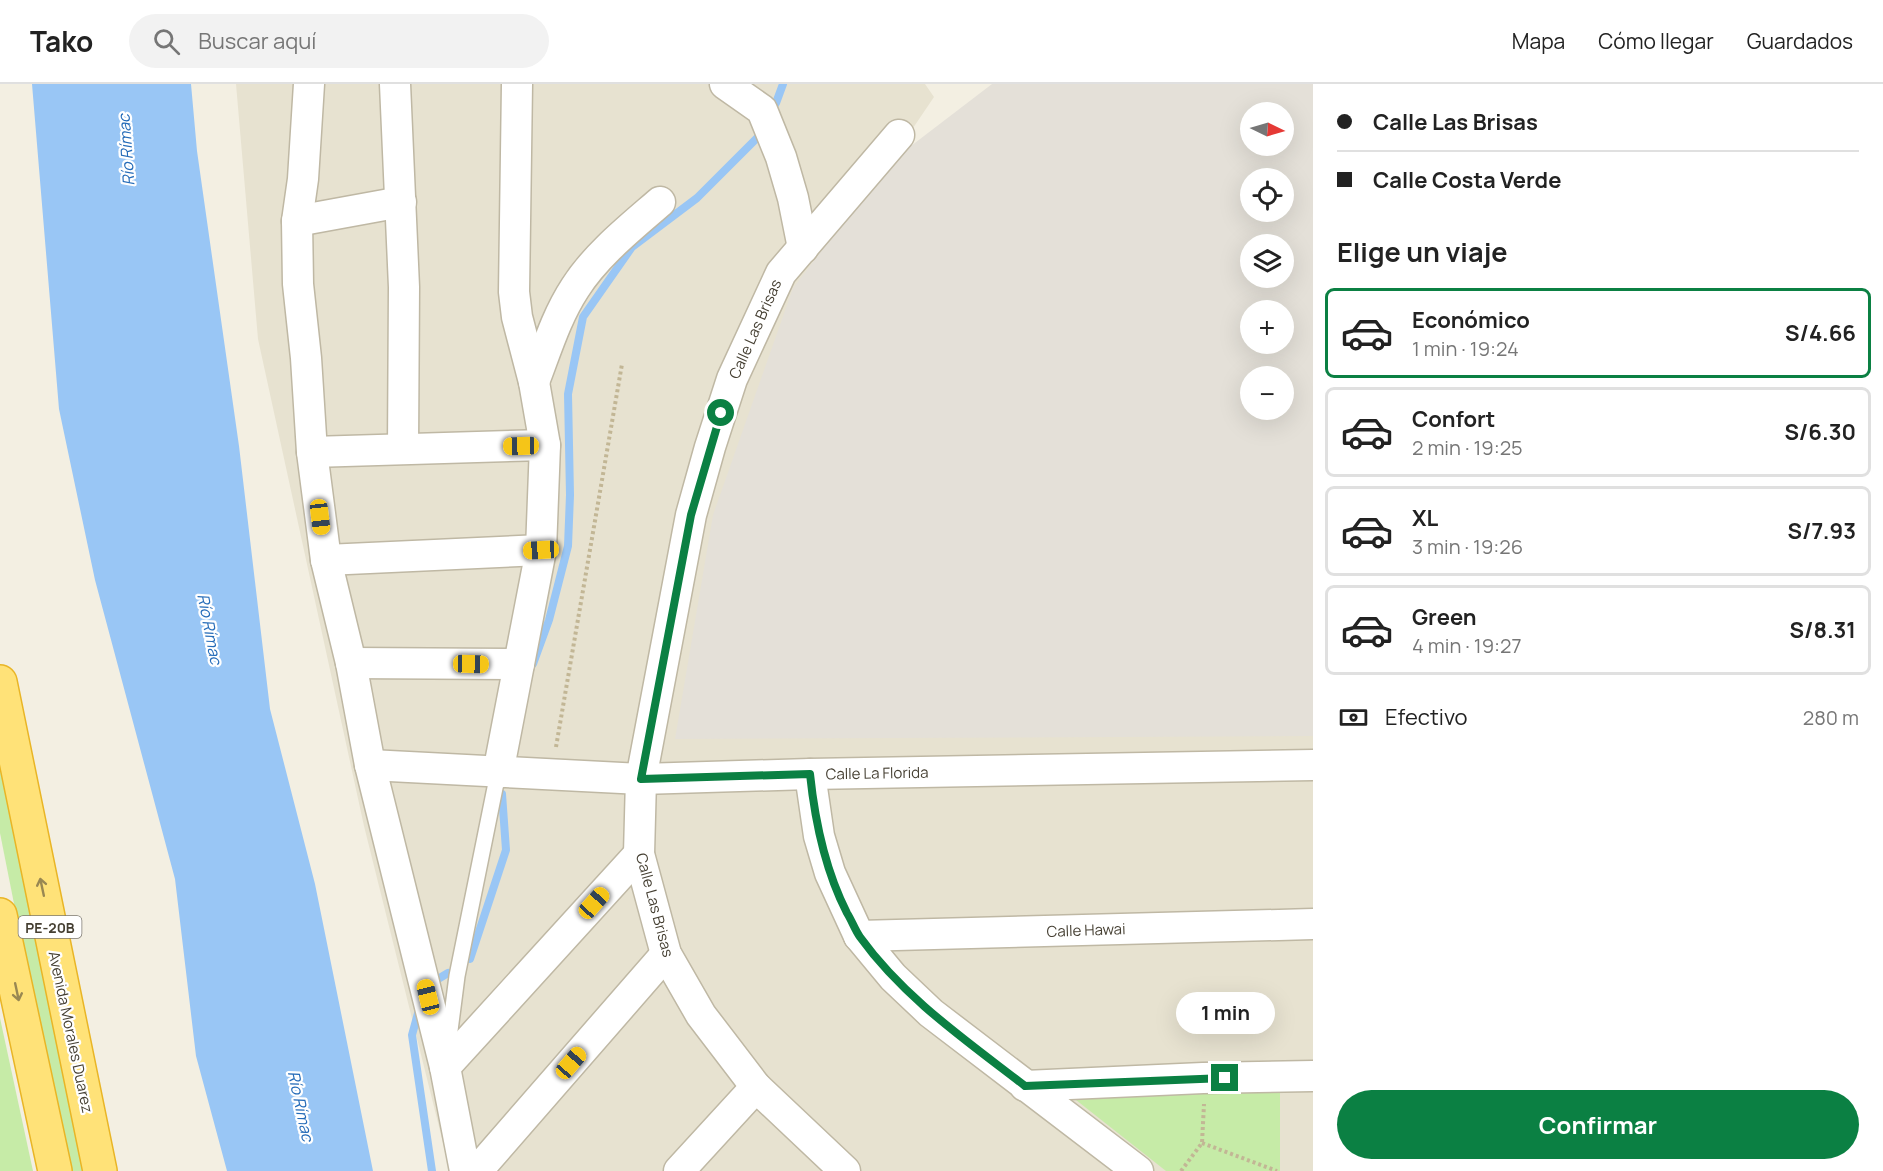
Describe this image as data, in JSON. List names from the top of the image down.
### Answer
{
  "streets": {
    "highway": ["PE-20B", "Avenida Morales Duarez"],
    "street": ["Calle Las Brisas", "Calle La Florida", "Calle Hawai"]
  },
  "crossings": [
    ["Calle Las Brisas", "Calle La Florida"]
  ],
  "water": ["Río Rímac"],
  "north": "right",
  "page": {
    "header": "Tako",
    "search": "Buscar aquí",
    "nav": ["Mapa", "Cómo llegar", "Guardados"],
    "banner": ["Calle Las Brisas", "Calle Costa Verde"],
    "map_buttons": ["+", "−"],
    "heading": "Elige un viaje",
    "list": [
      {
        "name": "Económico",
        "note": "1 min · 19:24",
        "value": "S/4.66"
      },
      {
        "name": "Confort",
        "note": "2 min · 19:25",
        "value": "S/6.30"
      },
      {
        "name": "XL",
        "note": "3 min · 19:26",
        "value": "S/7.93"
      },
      {
        "name": "Green",
        "note": "4 min · 19:27",
        "value": "S/8.31"
      }
    ],
    "pay": ["Efectivo", "280 m"],
    "bubble": "1 min",
    "buttons": "Confirmar"
  }
}
